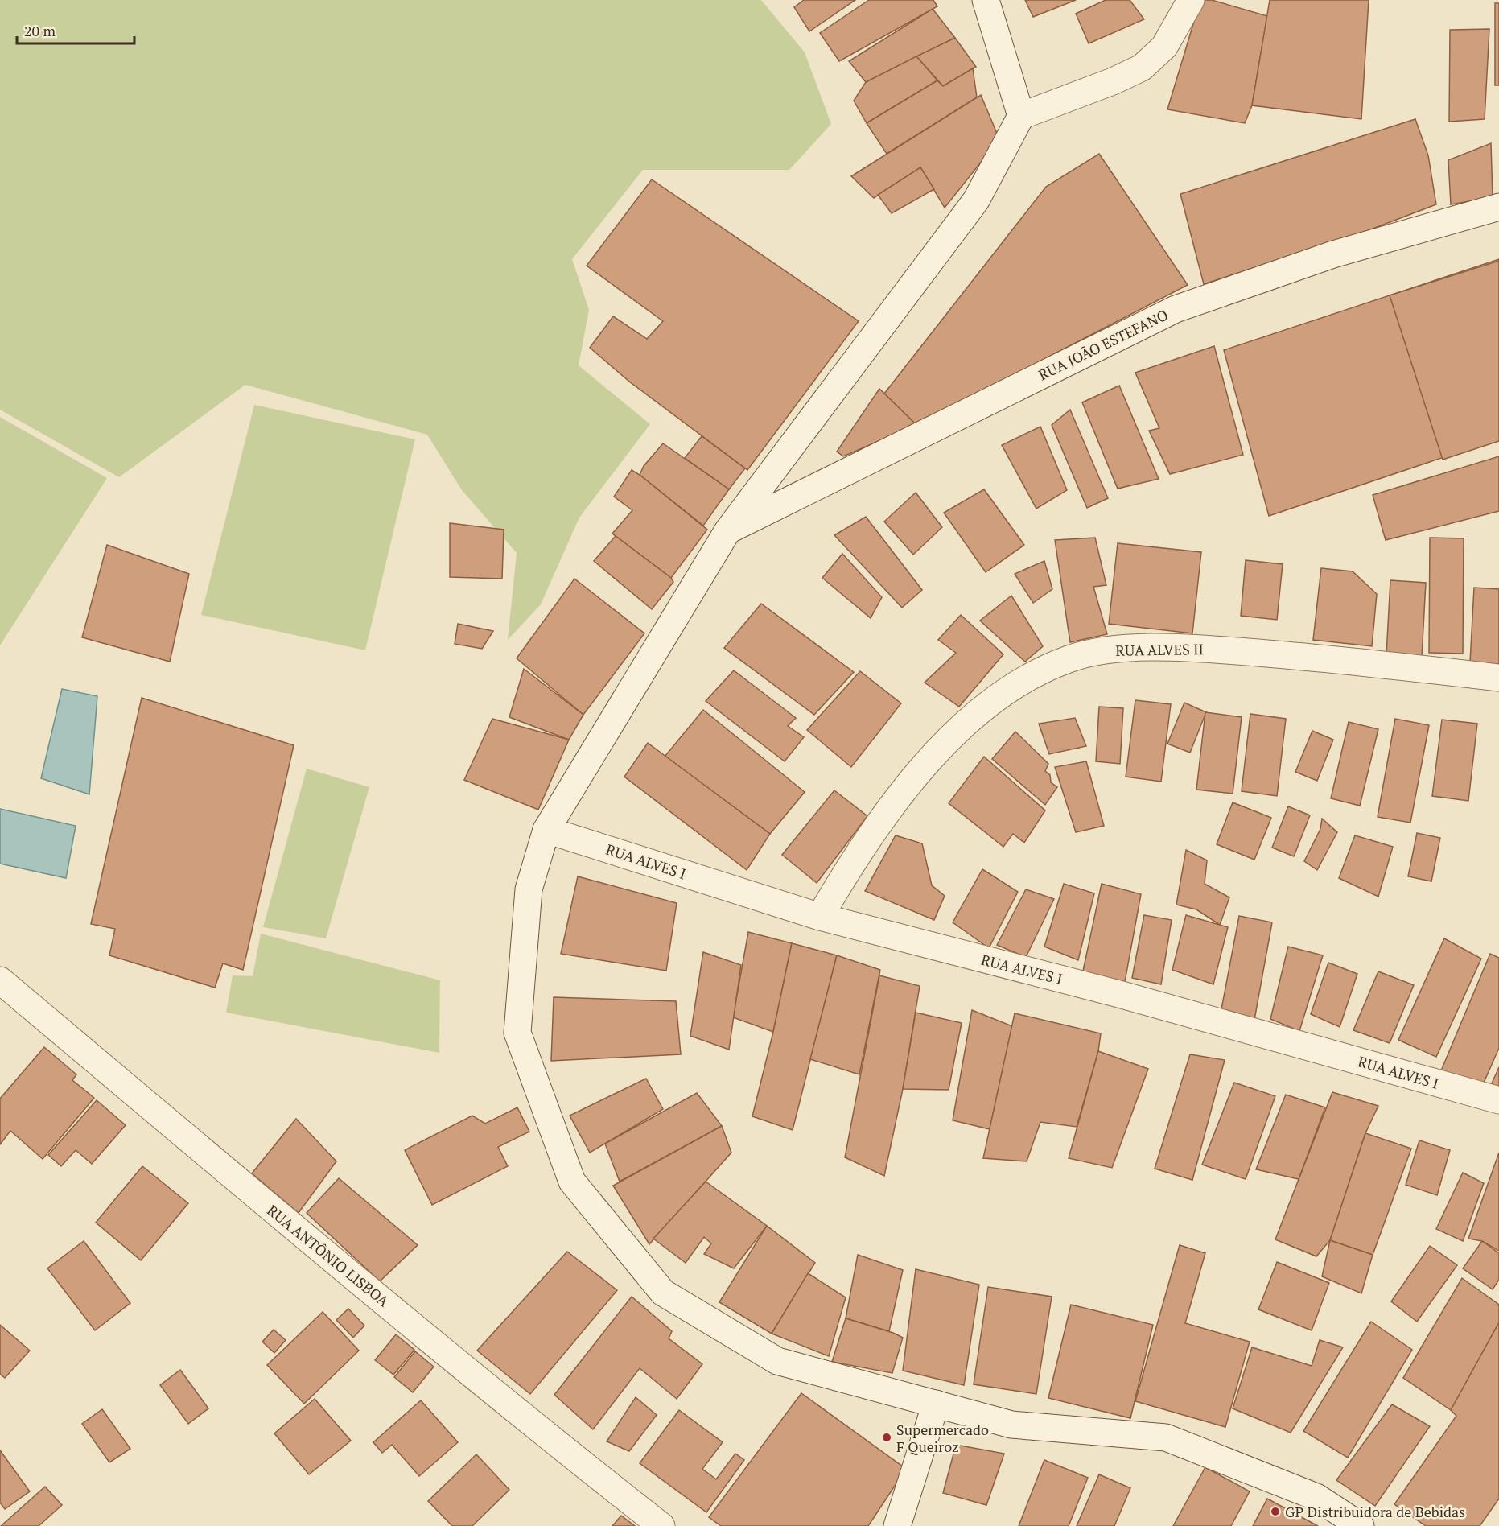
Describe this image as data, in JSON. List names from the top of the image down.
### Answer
{
  "streets": {
    "street": [
      "RUA JOÃO ESTEFANO",
      "RUA ALVES II",
      "RUA ALVES I",
      "RUA ANTÔNIO LISBOA"
    ]
  },
  "crossings": [
    ["RUA ALVES II", "RUA ALVES I"]
  ],
  "places": ["Supermercado F Queiroz", "GP Distribuidora de Bebidas"],
  "scale_bar": "20 m"
}
